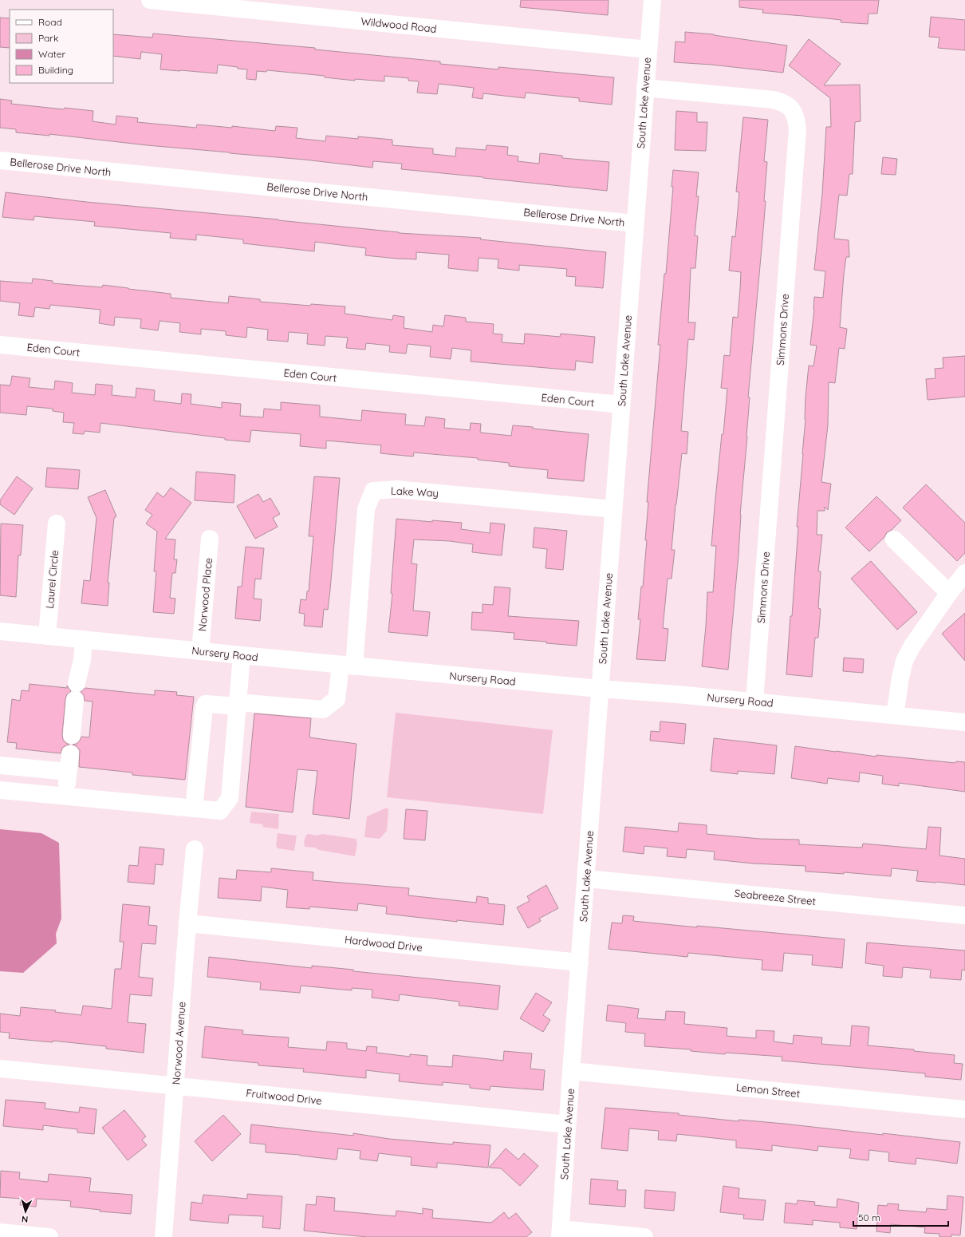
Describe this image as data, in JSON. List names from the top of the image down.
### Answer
{
  "streets": {
    "street": [
      "Wildwood Road",
      "South Lake Avenue",
      "Bellerose Drive North",
      "Simmons Drive",
      "Eden Court",
      "Lake Way",
      "Laurel Circle",
      "Norwood Place",
      "Nursery Road",
      "Seabreeze Street",
      "Hardwood Drive",
      "Norwood Avenue",
      "Lemon Street",
      "Fruitwood Drive"
    ]
  },
  "crossings": [
    ["Wildwood Road", "South Lake Avenue"],
    ["South Lake Avenue", "Bellerose Drive North"],
    ["South Lake Avenue", "Simmons Drive"],
    ["South Lake Avenue", "Eden Court"],
    ["South Lake Avenue", "Lake Way"],
    ["South Lake Avenue", "Nursery Road"],
    ["South Lake Avenue", "Seabreeze Street"],
    ["South Lake Avenue", "Hardwood Drive"],
    ["South Lake Avenue", "Lemon Street"],
    ["South Lake Avenue", "Fruitwood Drive"],
    ["Simmons Drive", "Nursery Road"],
    ["Lake Way", "Nursery Road"],
    ["Laurel Circle", "Nursery Road"],
    ["Norwood Place", "Nursery Road"],
    ["Hardwood Drive", "Norwood Avenue"],
    ["Norwood Avenue", "Fruitwood Drive"]
  ],
  "legend": [
    "Road",
    "Park",
    "Water",
    "Building"
  ],
  "scale_bar": "50 m",
  "north": "bottom"
}
